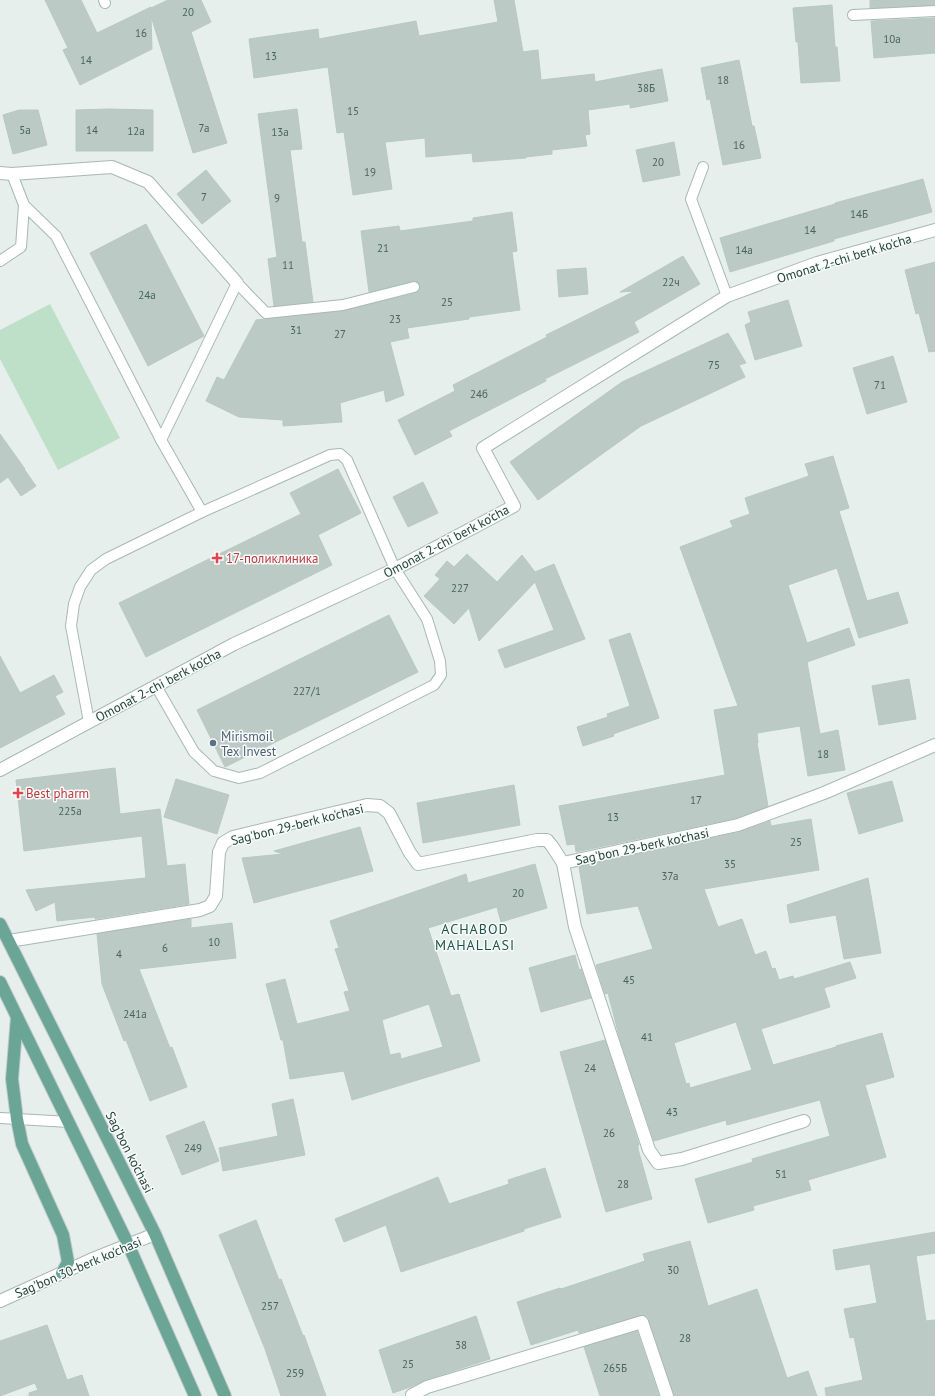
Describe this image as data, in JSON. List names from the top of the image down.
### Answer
{
  "streets": {
    "main road": ["Sag’bon ko’chasi"],
    "street": ["Omonat 2-chi berk ko'cha", "Sag'bon 29-berk ko'chasi", "Sag'bon 30-berk ko'chasi"]
  },
  "crossings": [
    ["Sag'bon 29-berk ko'chasi", "Sag’bon ko’chasi"],
    ["Sag’bon ko’chasi", "Sag'bon 30-berk ko'chasi"]
  ],
  "districts": ["ACHABOD MAHALLASI"],
  "places": {
    "health": ["17-поликлиника", "Best pharm"],
    "other": ["Mirismoil Tex Invest"]
  },
  "house_numbers": [
    "20",
    "16",
    "10а",
    "13",
    "14",
    "18",
    "38Б",
    "15",
    "7a",
    "5a",
    "14",
    "12а",
    "13а",
    "16",
    "20",
    "19",
    "7",
    "9",
    "14Б",
    "14",
    "21",
    "14а",
    "11",
    "22ч",
    "24a",
    "25",
    "23",
    "31",
    "27",
    "75",
    "71",
    "24б",
    "227",
    "227/1",
    "18",
    "17",
    "225а",
    "13",
    "25",
    "35",
    "37a",
    "20",
    "10",
    "6",
    "4",
    "45",
    "241а",
    "41",
    "24",
    "43",
    "26",
    "249",
    "51",
    "28",
    "30",
    "257",
    "28",
    "38",
    "25",
    "265Б",
    "259"
  ]
}
